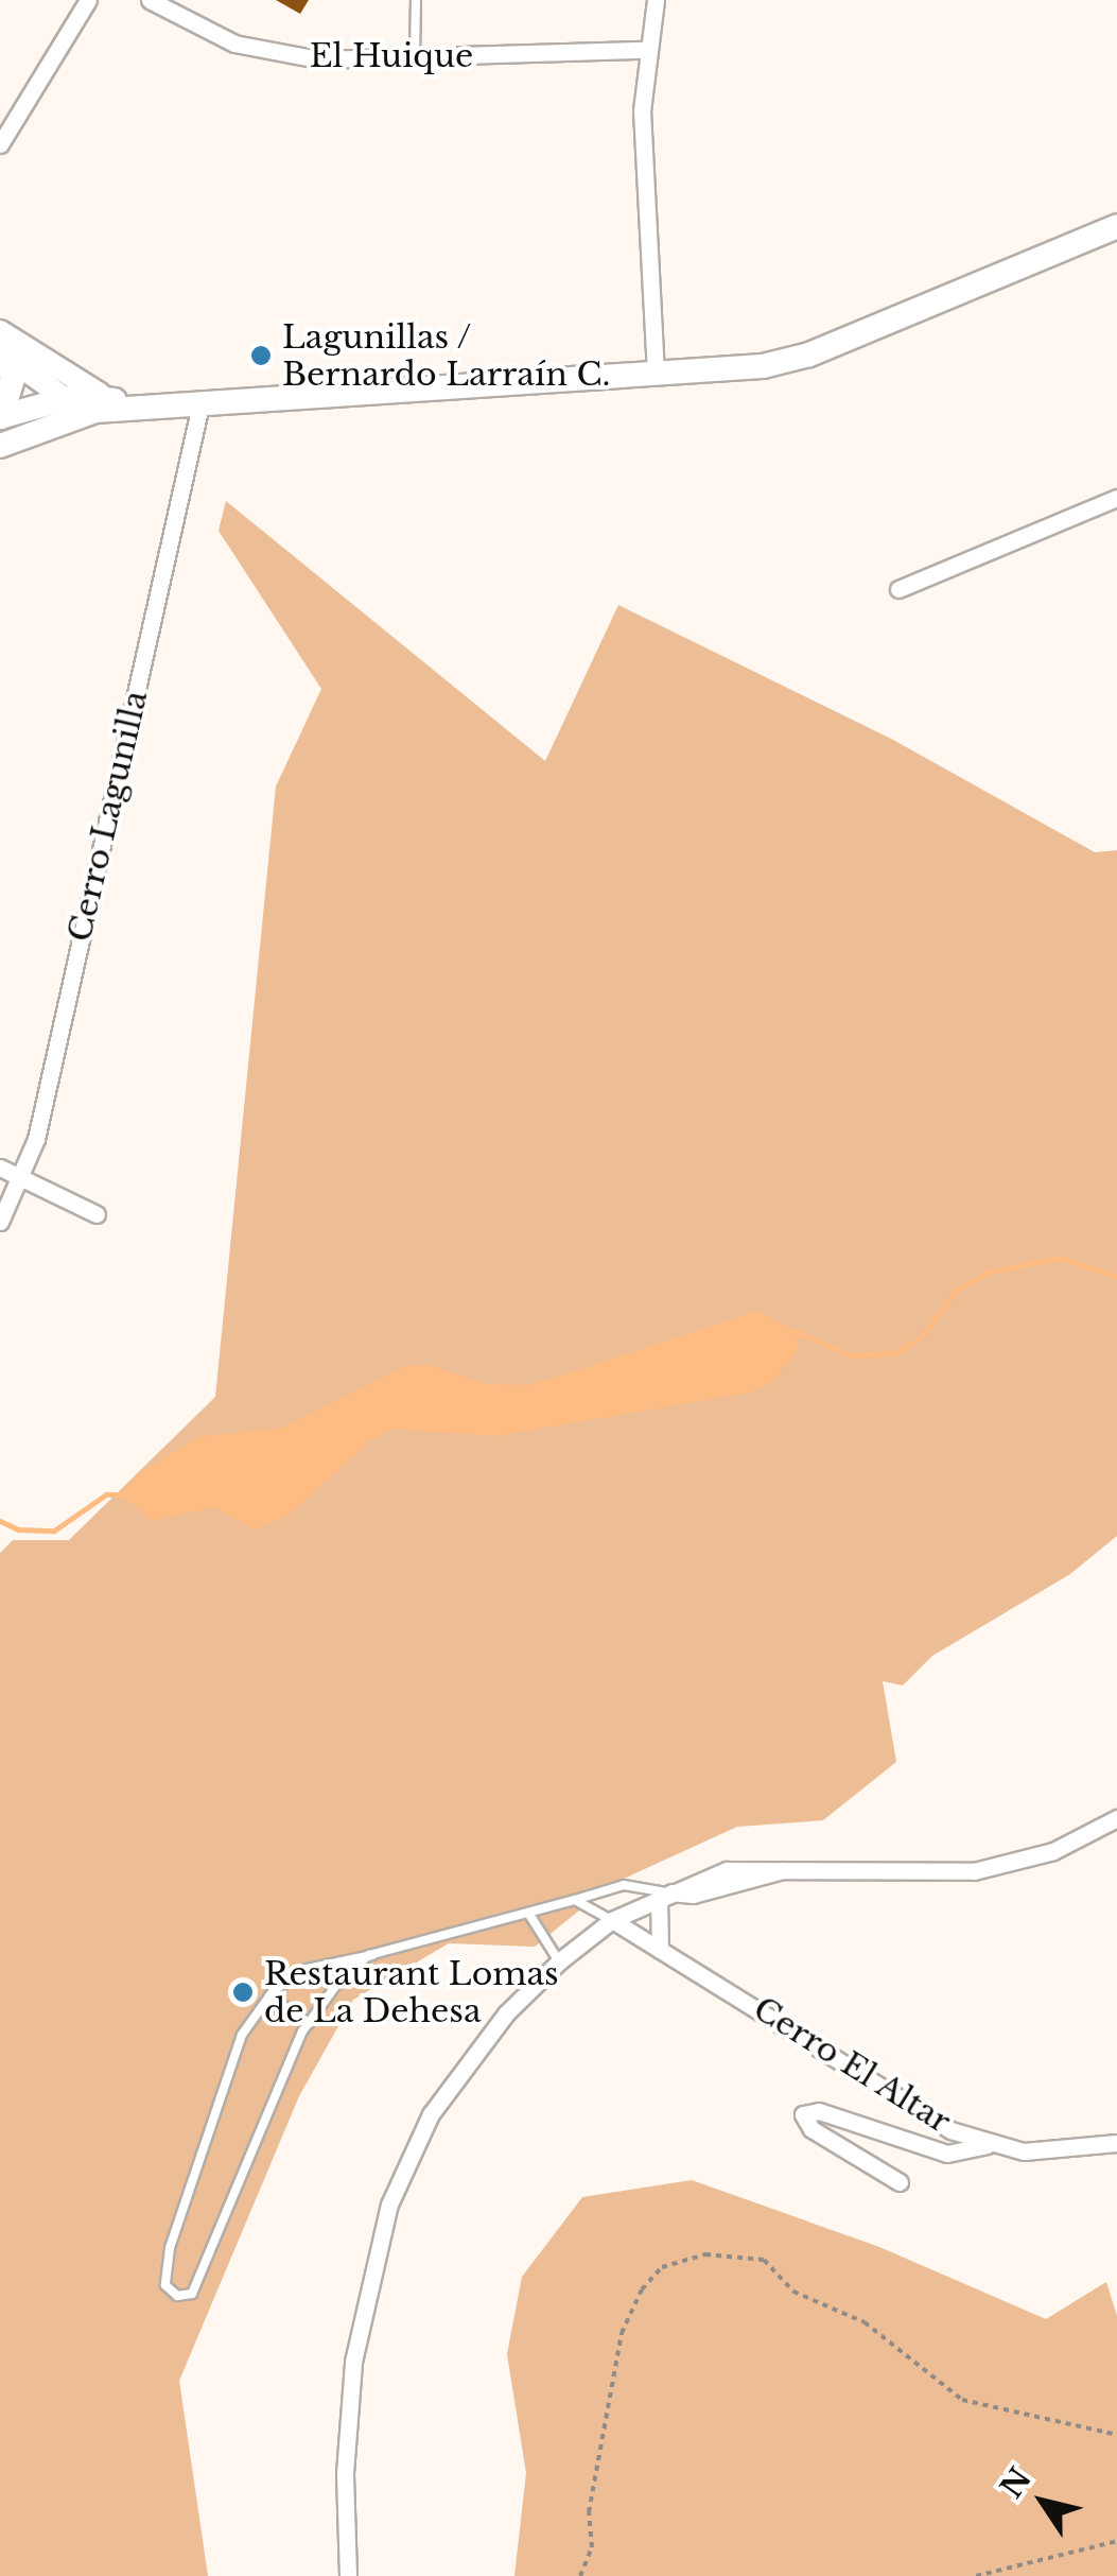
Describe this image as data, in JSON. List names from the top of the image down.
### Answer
{
  "streets": {
    "street": ["El Huique", "Cerro Lagunilla", "Cerro El Altar"]
  },
  "places": ["Lagunillas / Bernardo Larraín C.", "Restaurant Lomas de La Dehesa"],
  "north": "top left"
}
